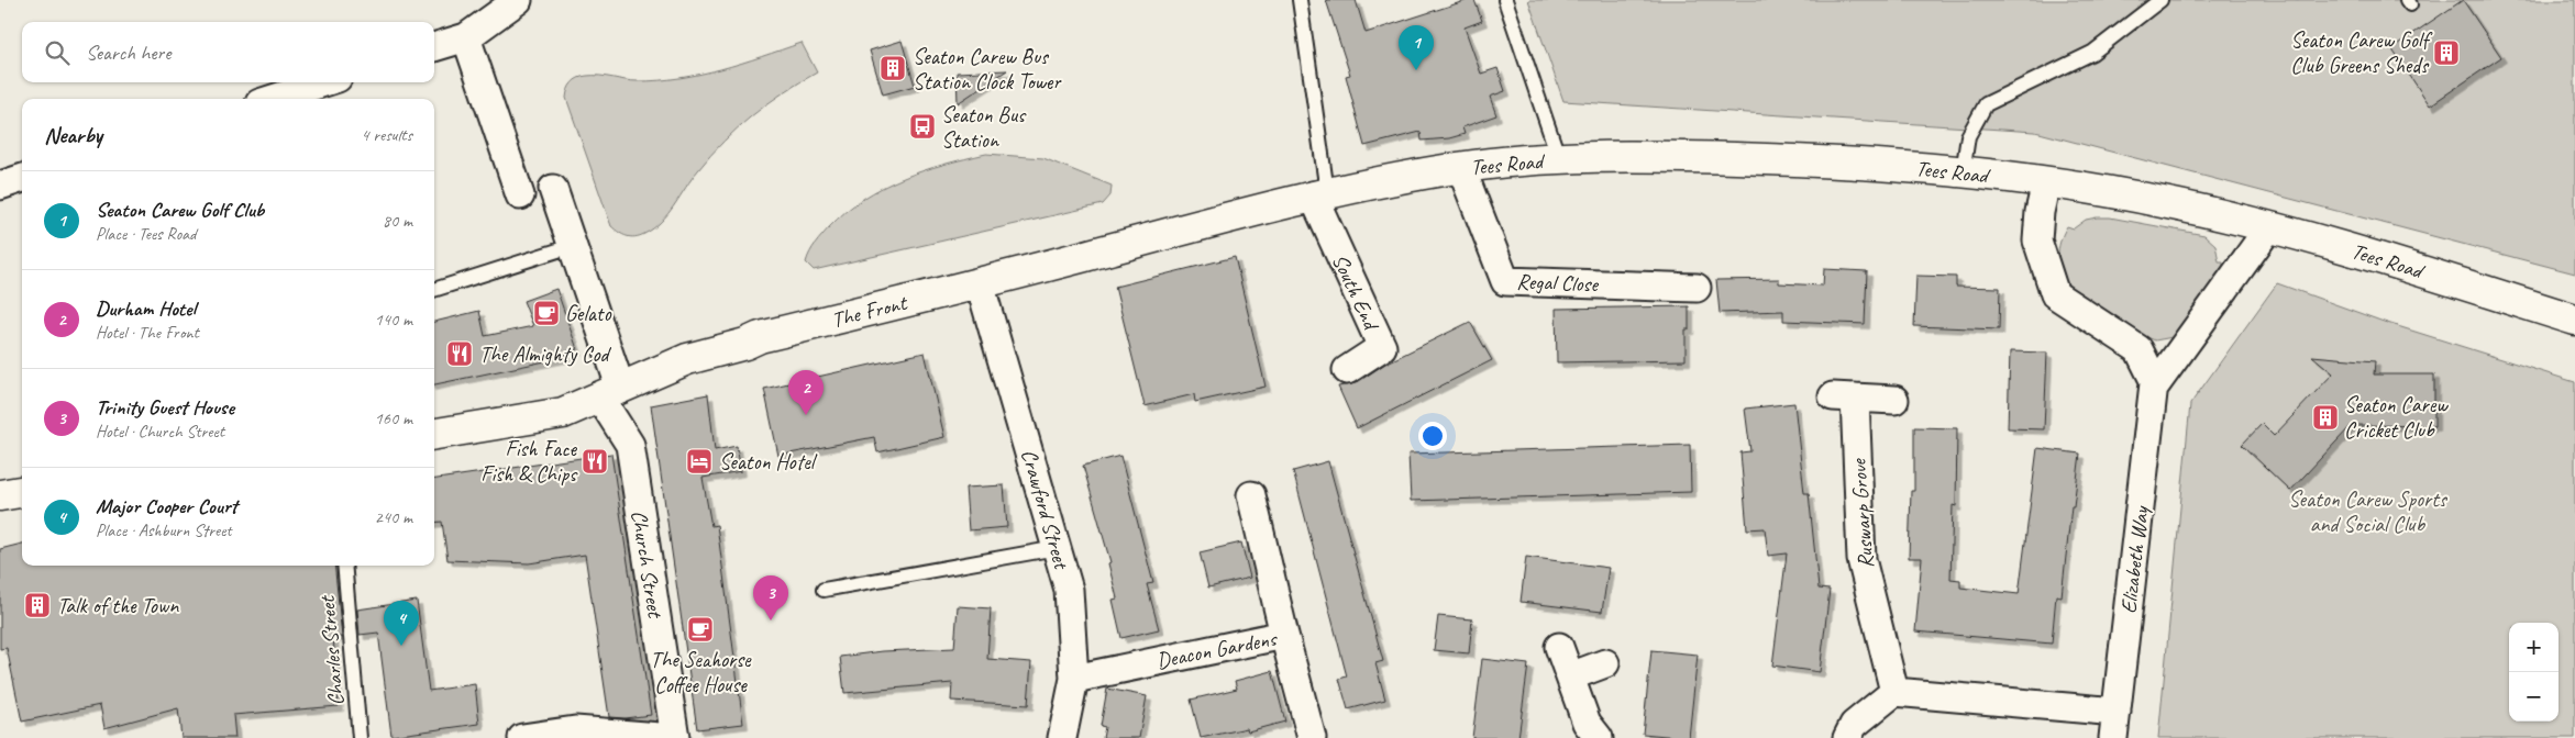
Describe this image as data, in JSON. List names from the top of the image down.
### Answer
{
  "streets": {
    "main road": ["Tees Road", "The Front"],
    "street": [
      "Regal Close",
      "South End",
      "Crawford Street",
      "Ruswarp Grove",
      "Elizabeth Way",
      "Church Street",
      "Deacon Gardens"
    ],
    "lane": ["Charles Street"]
  },
  "crossings": [
    ["Tees Road", "Regal Close"],
    ["Tees Road", "South End"],
    ["Tees Road", "The Front"],
    ["Tees Road", "Elizabeth Way"],
    ["South End", "The Front"],
    ["The Front", "Crawford Street"],
    ["The Front", "Church Street"],
    ["Crawford Street", "Deacon Gardens"]
  ],
  "parks": ["Seaton Carew Sports and Social Club"],
  "places": {
    "building": [
      "Seaton Carew Golf Club Greens Sheds",
      "Seaton Carew Bus Station Clock Tower",
      "Seaton Carew Cricket Club",
      "Talk of the Town"
    ],
    "bus stop": ["Seaton Bus Station"],
    "cafe": ["Gelato", "The Seahorse Coffee House"],
    "restaurant": ["The Almighty Cod", "Fish Face Fish & Chips"],
    "hotel": ["Seaton Hotel"]
  },
  "page": {
    "search": "Search here",
    "pins": [
      "1",
      "2",
      "3",
      "4"
    ],
    "heading": ["Nearby", "4 results"],
    "list": [
      {
        "mark": "1",
        "name": "Seaton Carew Golf Club",
        "note": "Place · Tees Road",
        "value": "80 m"
      },
      {
        "mark": "2",
        "name": "Durham Hotel",
        "note": "Hotel · The Front",
        "value": "140 m"
      },
      {
        "mark": "3",
        "name": "Trinity Guest House",
        "note": "Hotel · Church Street",
        "value": "160 m"
      },
      {
        "mark": "4",
        "name": "Major Cooper Court",
        "note": "Place · Ashburn Street",
        "value": "240 m"
      }
    ],
    "map_buttons": ["+", "−"]
  }
}
